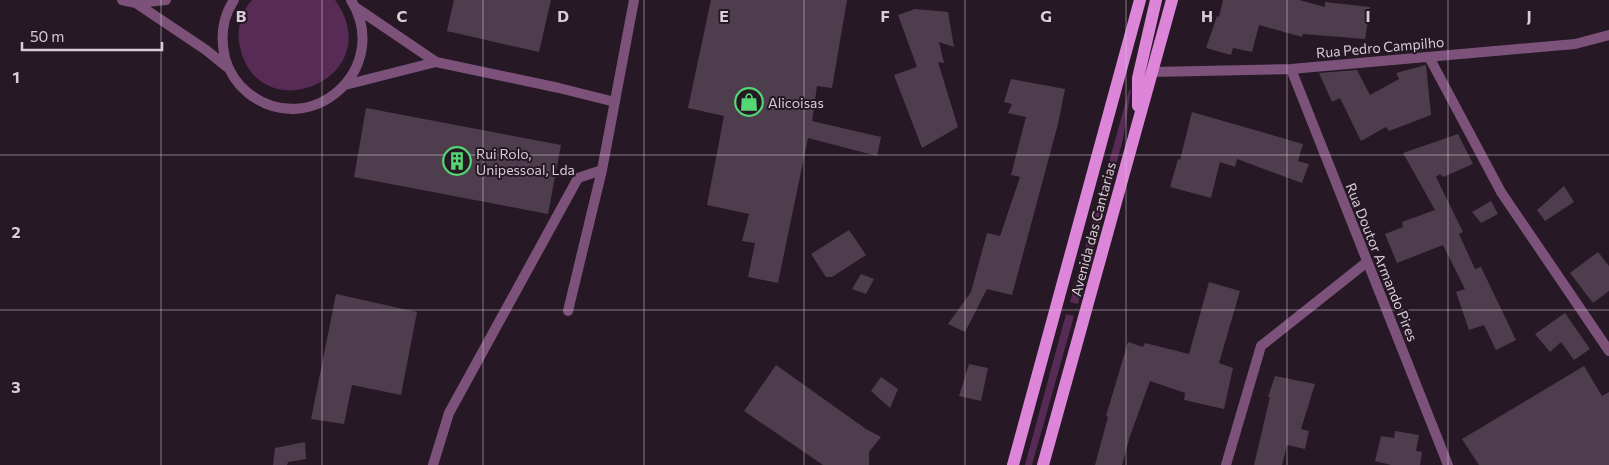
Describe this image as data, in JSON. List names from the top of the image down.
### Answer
{
  "streets": {
    "main road": ["Avenida das Cantarias"],
    "street": ["Rua Pedro Campilho", "Rua Doutor Armando Pires"]
  },
  "crossings": [
    ["Rua Pedro Campilho", "Avenida das Cantarias"],
    ["Rua Pedro Campilho", "Rua Doutor Armando Pires"]
  ],
  "places": {
    "shop": ["Alicoisas"],
    "building": ["Rui Rolo, Unipessoal, Lda"]
  },
  "scale_bar": "50 m",
  "grid": {
    "columns": [
      "B",
      "C",
      "D",
      "E",
      "F",
      "G",
      "H",
      "I",
      "J"
    ],
    "rows": ["1", "2", "3"]
  }
}
